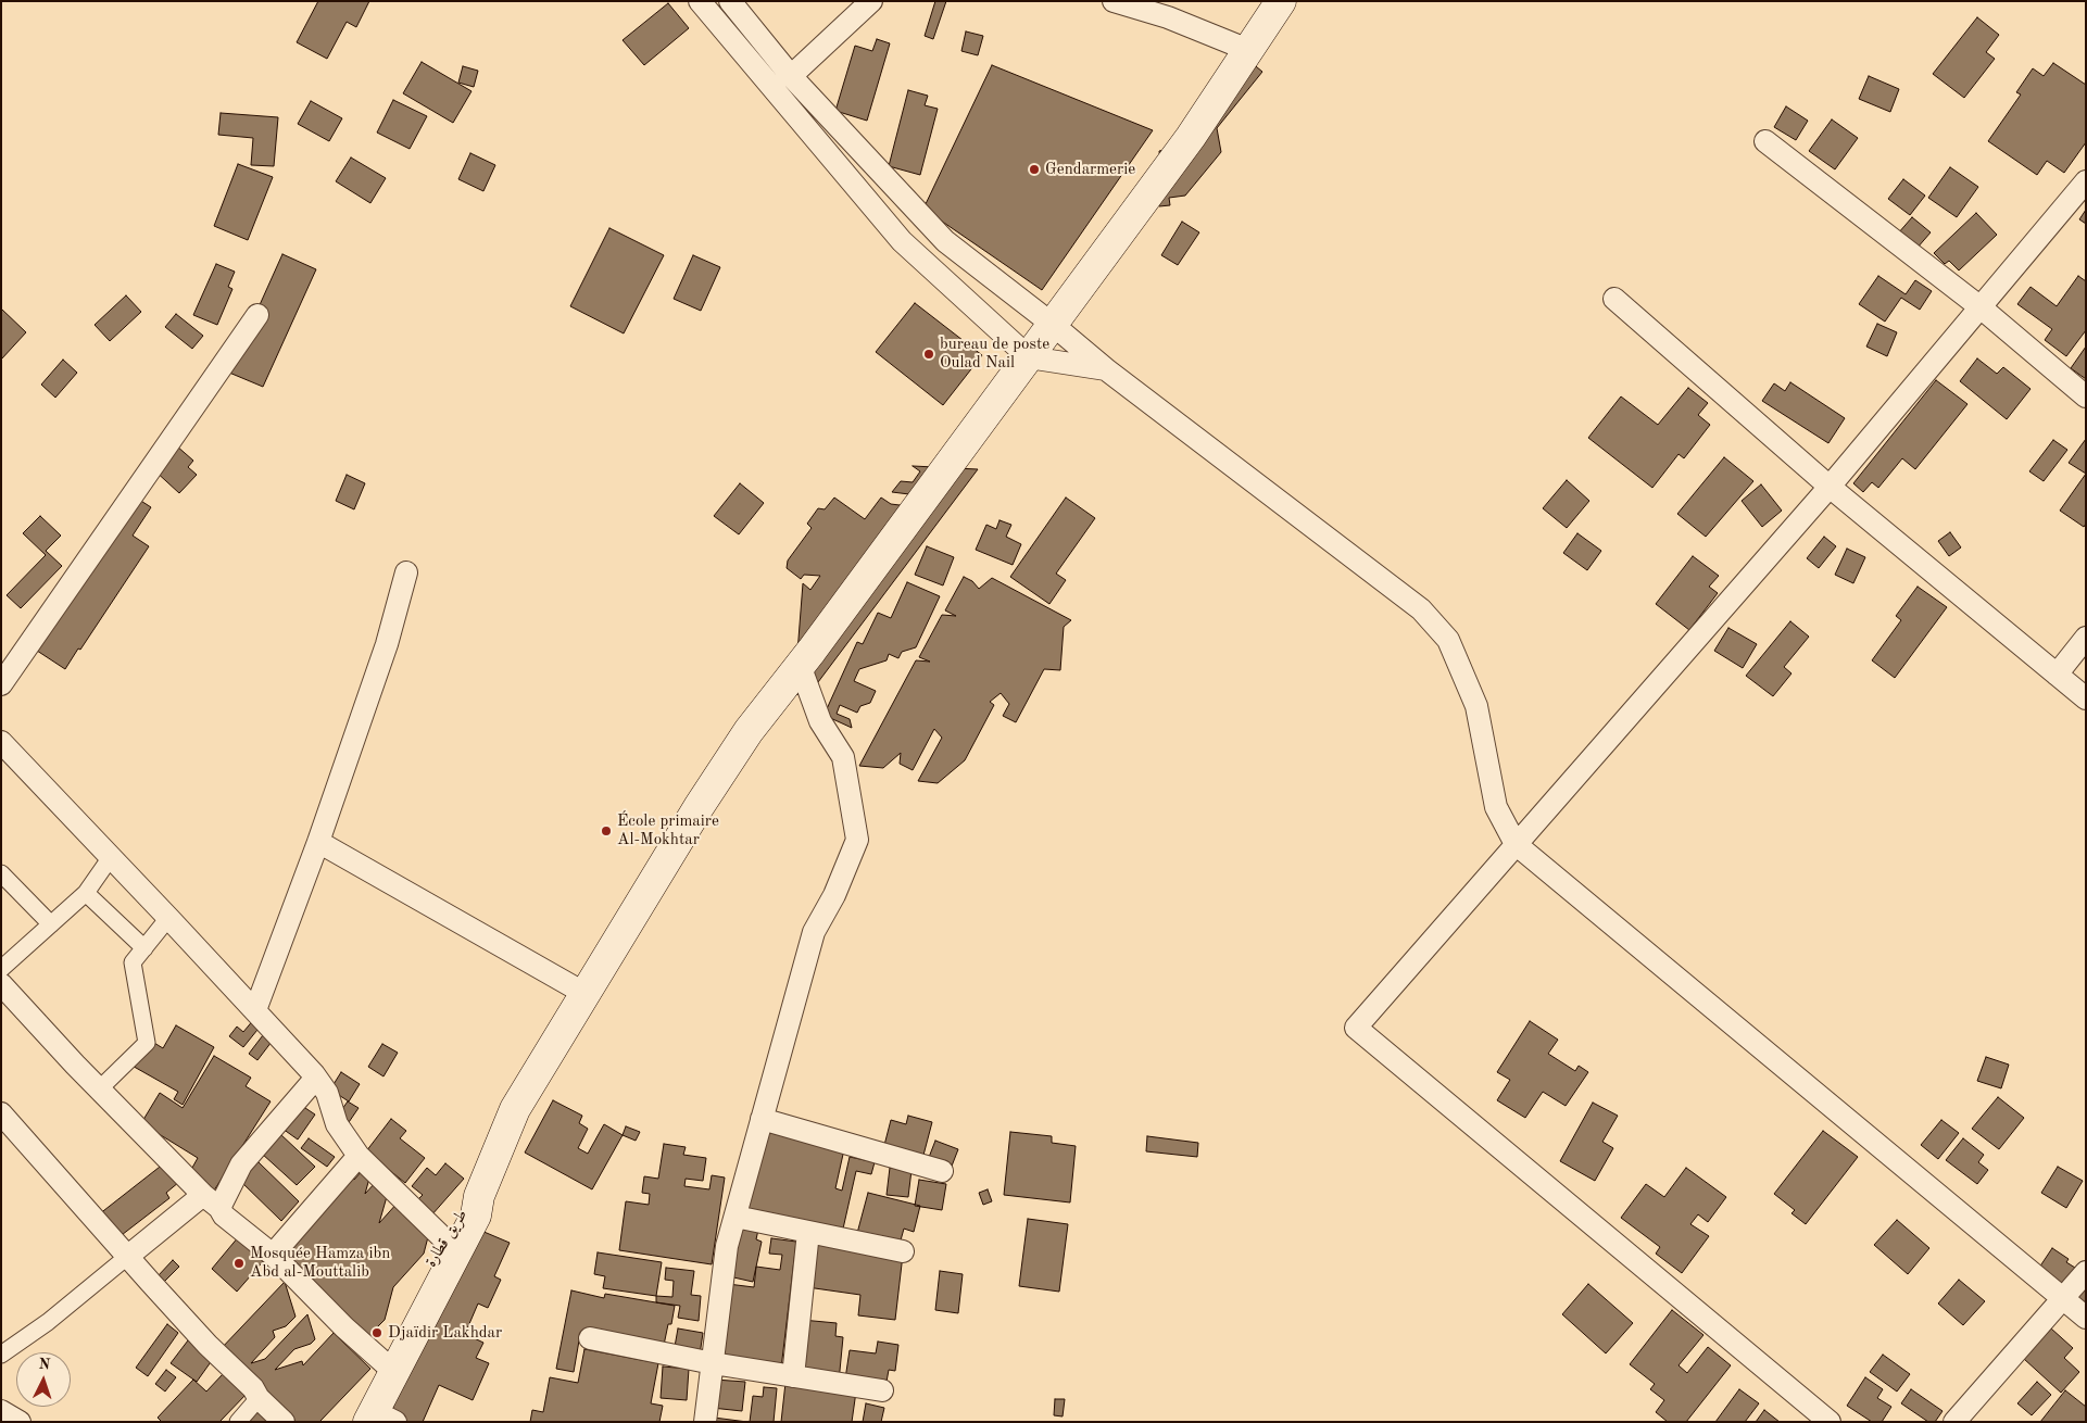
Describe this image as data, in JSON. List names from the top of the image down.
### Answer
{
  "streets": {
    "main road": ["طريق قطارة"]
  },
  "places": [
    "Gendarmerie",
    "bureau de poste Oulad Nail",
    "École primaire Al-Mokhtar",
    "Mosquée Hamza ibn Abd al-Mouttalib",
    "Djaïdir Lakhdar"
  ],
  "north": "top"
}
